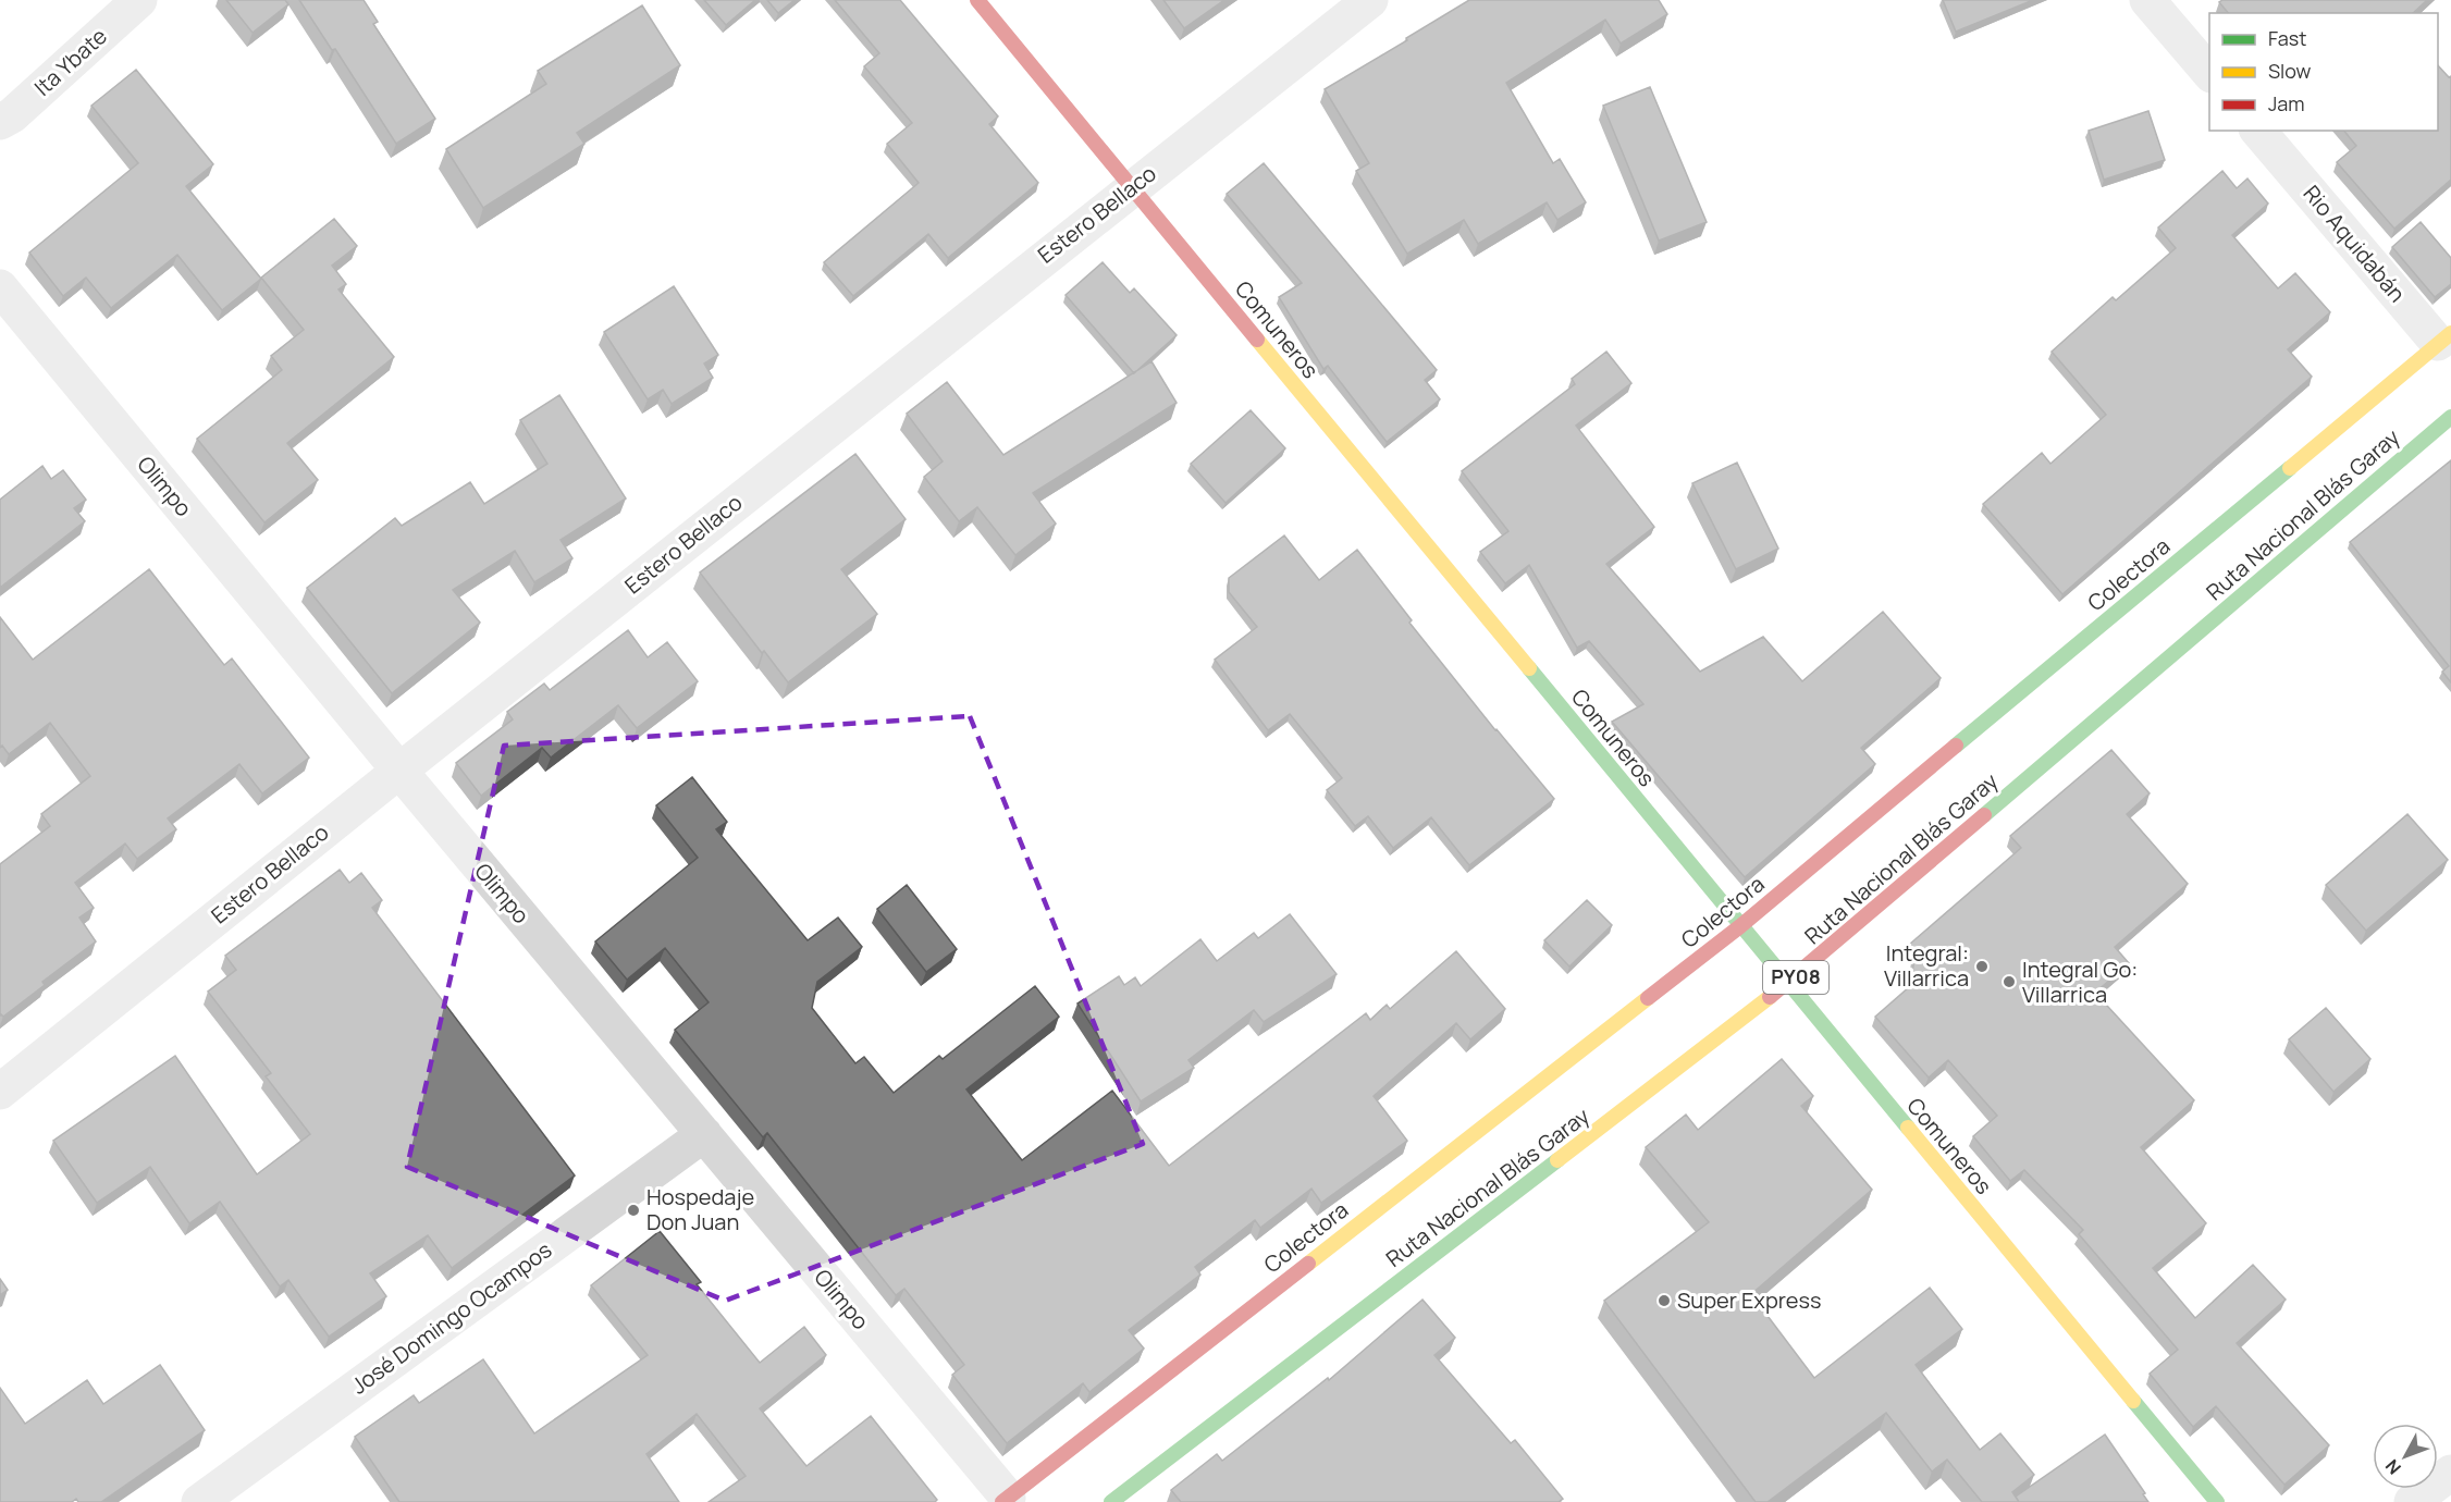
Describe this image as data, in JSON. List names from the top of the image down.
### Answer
{
  "streets": {
    "main road": [
      "Comuneros",
      "Ruta Nacional Blás Garay",
      "Colectora",
      "PY08"
    ],
    "street": [
      "Ita Ybate",
      "Estero Bellaco",
      "Rio Aquidabán",
      "Olimpo",
      "José Domingo Ocampos"
    ]
  },
  "crossings": [
    ["Estero Bellaco", "Comuneros"],
    ["Estero Bellaco", "Olimpo"],
    ["Rio Aquidabán", "Colectora"],
    ["Comuneros", "Ruta Nacional Blás Garay"],
    ["Comuneros", "Colectora"],
    ["Olimpo", "Colectora"],
    ["Olimpo", "José Domingo Ocampos"]
  ],
  "places": [
    "Integral: Villarrica",
    "Integral Go: Villarrica",
    "Hospedaje Don Juan",
    "Super Express"
  ],
  "legend": ["Fast", "Slow", "Jam"],
  "north": "bottom left"
}
